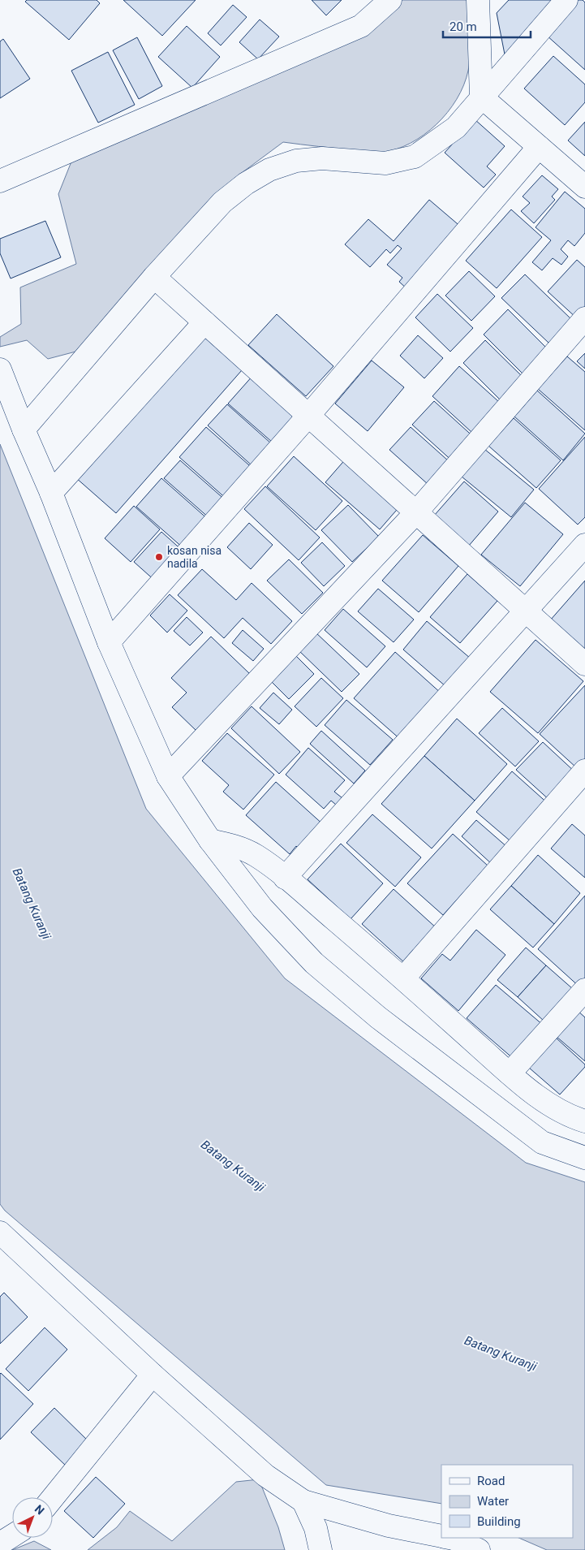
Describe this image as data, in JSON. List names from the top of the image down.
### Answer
{
  "water": ["Batang Kuranji"],
  "places": ["kosan nisa nadila"],
  "legend": ["Road", "Water", "Building"],
  "scale_bar": "20 m",
  "north": "top right"
}
